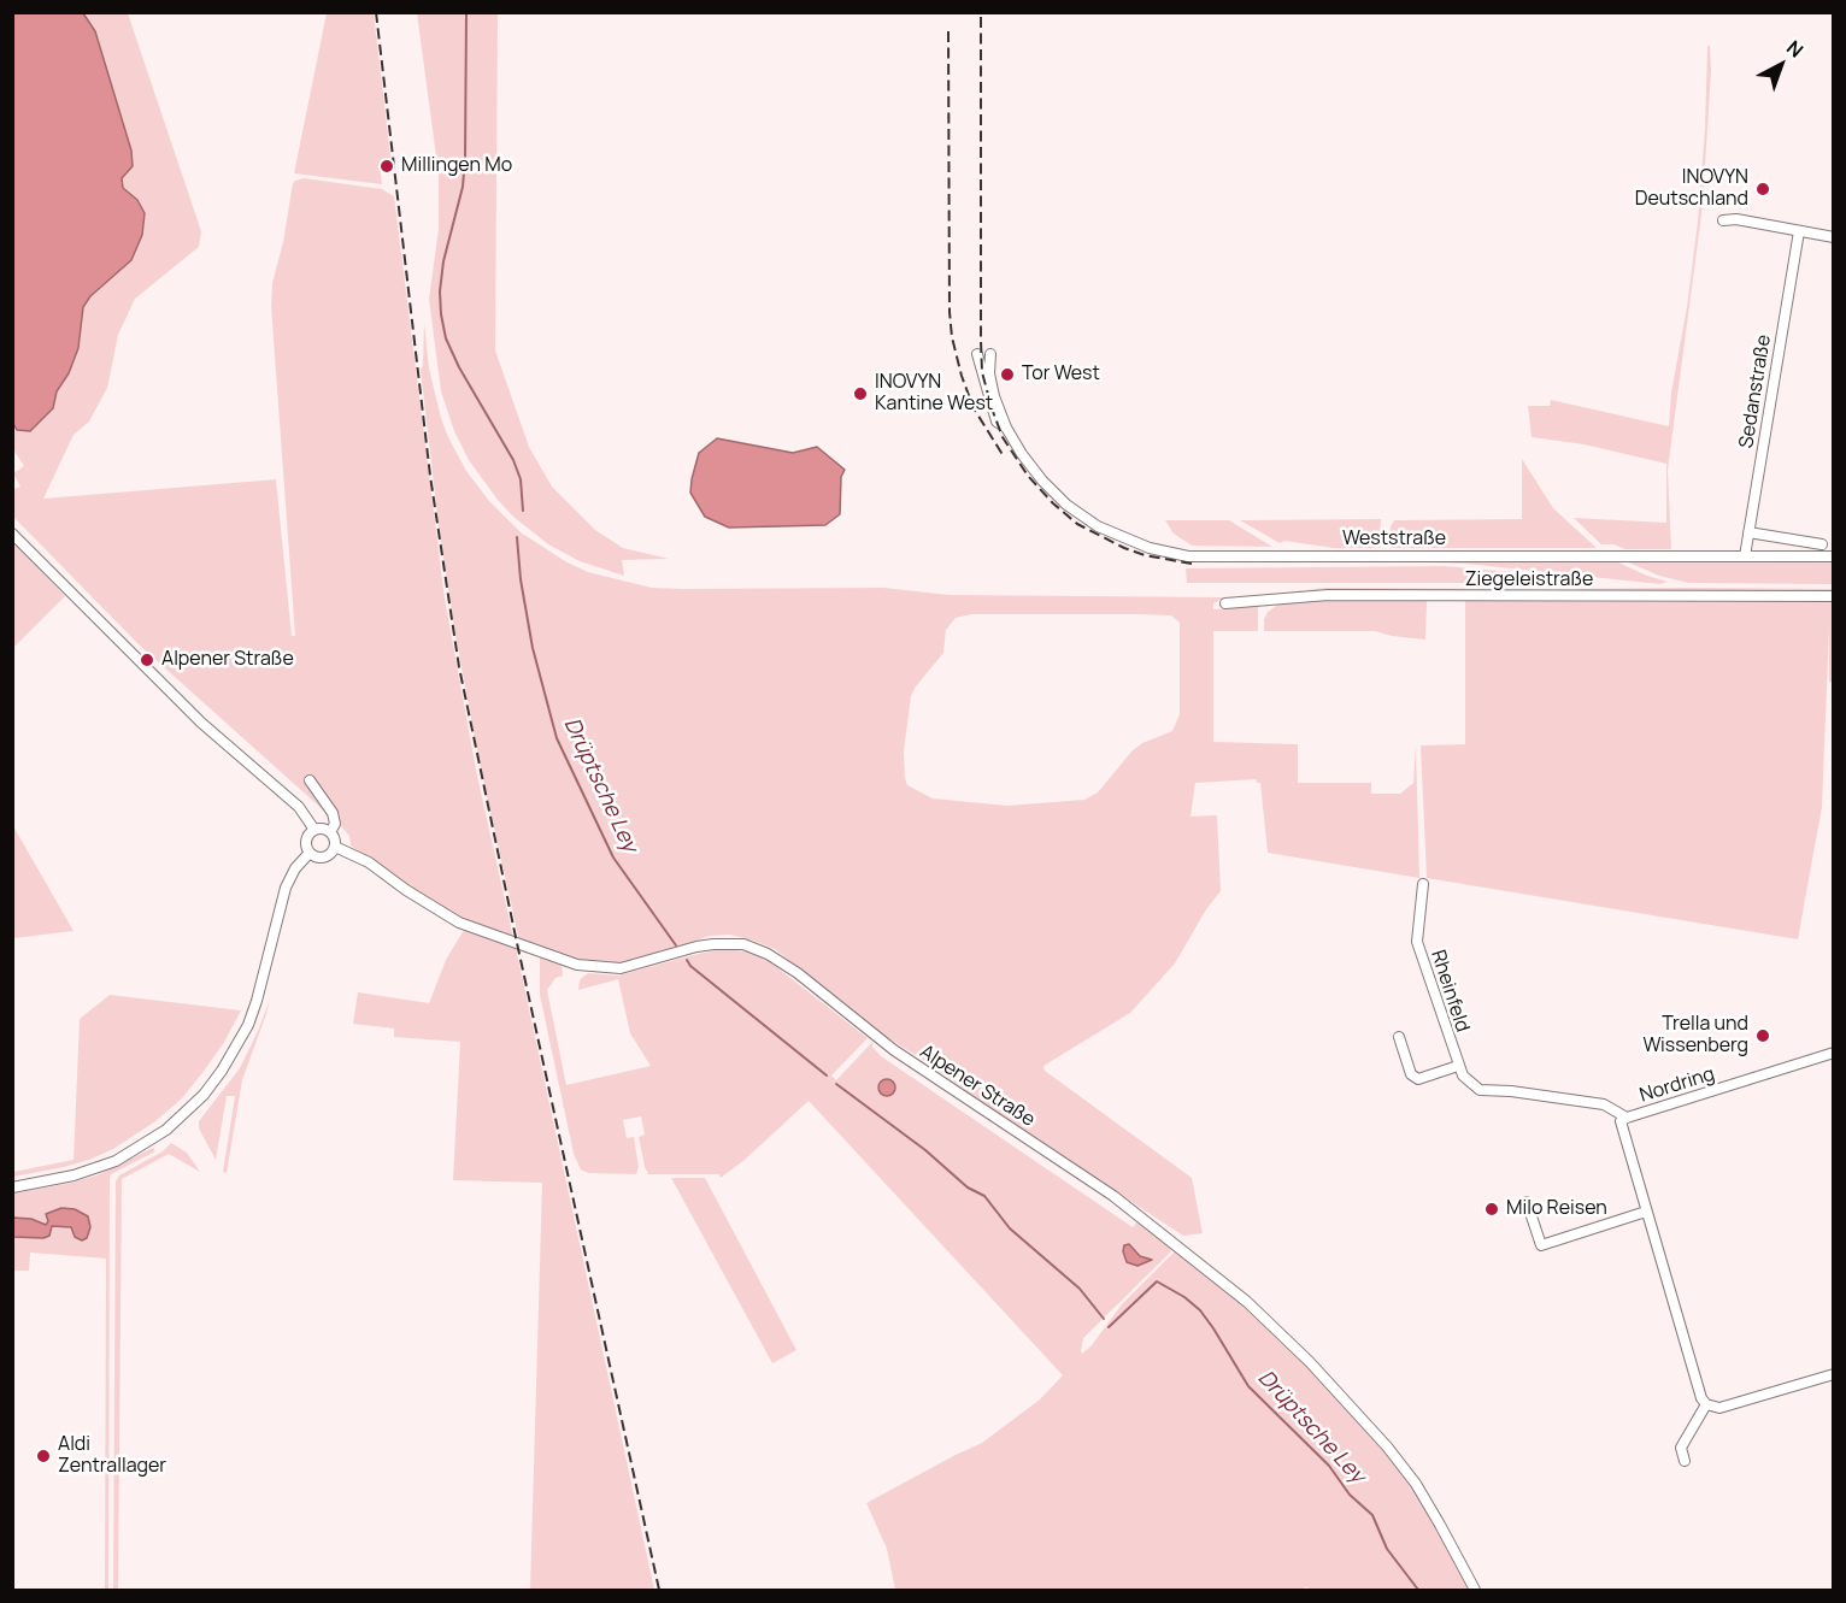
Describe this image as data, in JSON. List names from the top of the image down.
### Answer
{
  "streets": {
    "street": [
      "Sedanstraße",
      "Weststraße",
      "Ziegeleistraße",
      "Rheinfeld",
      "Nordring",
      "Alpener Straße"
    ]
  },
  "crossings": [
    ["Sedanstraße", "Weststraße"],
    ["Rheinfeld", "Nordring"]
  ],
  "water": ["Drüptsche Ley"],
  "places": [
    "Millingen Mo",
    "INOVYN Deutschland",
    "Tor West",
    "INOVYN Kantine West",
    "Alpener Straße",
    "Trella und Wissenberg",
    "Milo Reisen",
    "Aldi Zentrallager"
  ],
  "north": "top right"
}
